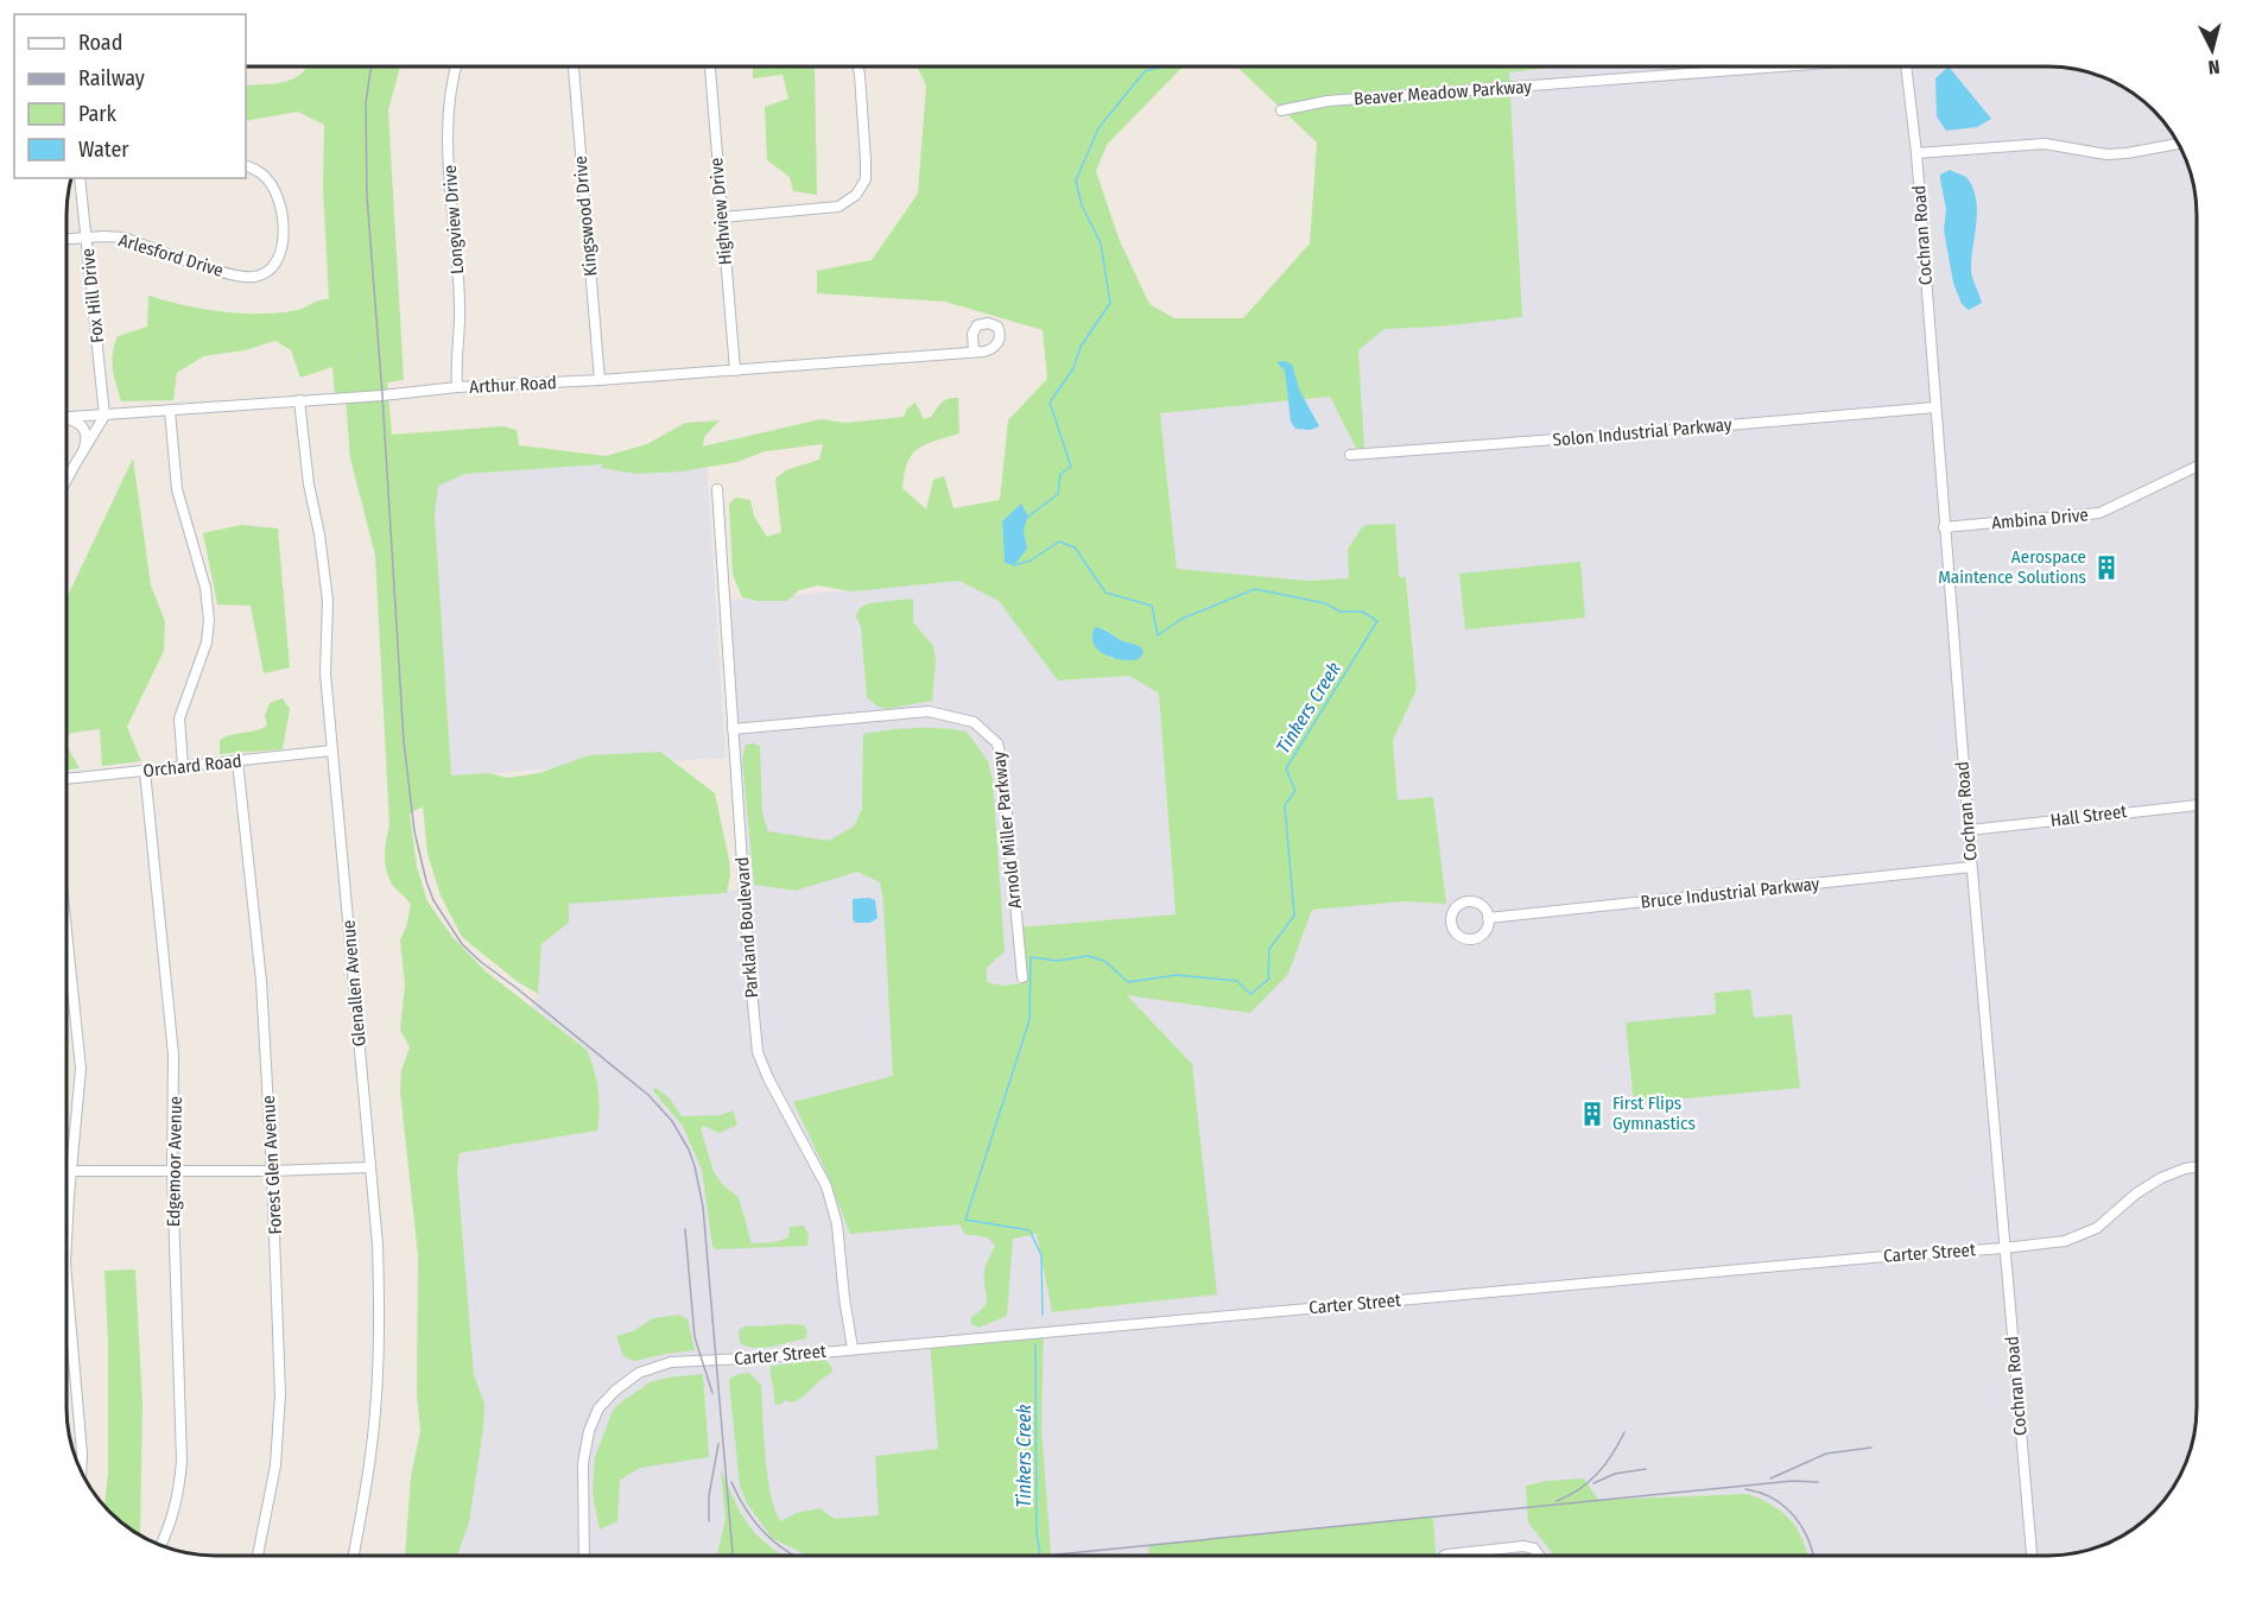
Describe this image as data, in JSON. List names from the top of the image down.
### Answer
{
  "streets": {
    "street": [
      "Beaver Meadow Parkway",
      "Highview Drive",
      "Kingswood Drive",
      "Longview Drive",
      "Cochran Road",
      "Arlesford Drive",
      "Fox Hill Drive",
      "Arthur Road",
      "Solon Industrial Parkway",
      "Ambina Drive",
      "Orchard Road",
      "Hall Street",
      "Arnold Miller Parkway",
      "Bruce Industrial Parkway",
      "Parkland Boulevard",
      "Glenallen Avenue",
      "Edgemoor Avenue",
      "Forest Glen Avenue",
      "Carter Street"
    ]
  },
  "crossings": [
    ["Highview Drive", "Arthur Road"],
    ["Kingswood Drive", "Arthur Road"],
    ["Longview Drive", "Arthur Road"],
    ["Cochran Road", "Solon Industrial Parkway"],
    ["Cochran Road", "Ambina Drive"],
    ["Cochran Road", "Hall Street"],
    ["Cochran Road", "Bruce Industrial Parkway"],
    ["Cochran Road", "Carter Street"],
    ["Arlesford Drive", "Fox Hill Drive"],
    ["Fox Hill Drive", "Arthur Road"],
    ["Arthur Road", "Glenallen Avenue"],
    ["Orchard Road", "Glenallen Avenue"],
    ["Orchard Road", "Edgemoor Avenue"],
    ["Orchard Road", "Forest Glen Avenue"],
    ["Arnold Miller Parkway", "Parkland Boulevard"],
    ["Parkland Boulevard", "Carter Street"]
  ],
  "water": ["Tinkers Creek"],
  "places": {
    "building": ["Aerospace Maintence Solutions", "First Flips Gymnastics"]
  },
  "legend": [
    "Road",
    "Railway",
    "Park",
    "Water"
  ],
  "north": "bottom"
}
